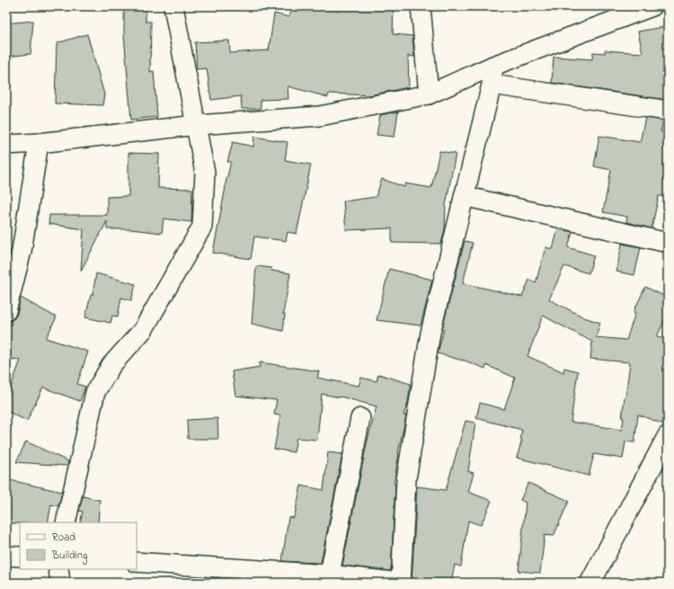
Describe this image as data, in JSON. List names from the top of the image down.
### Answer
{
  "legend": ["Road", "Building"]
}
